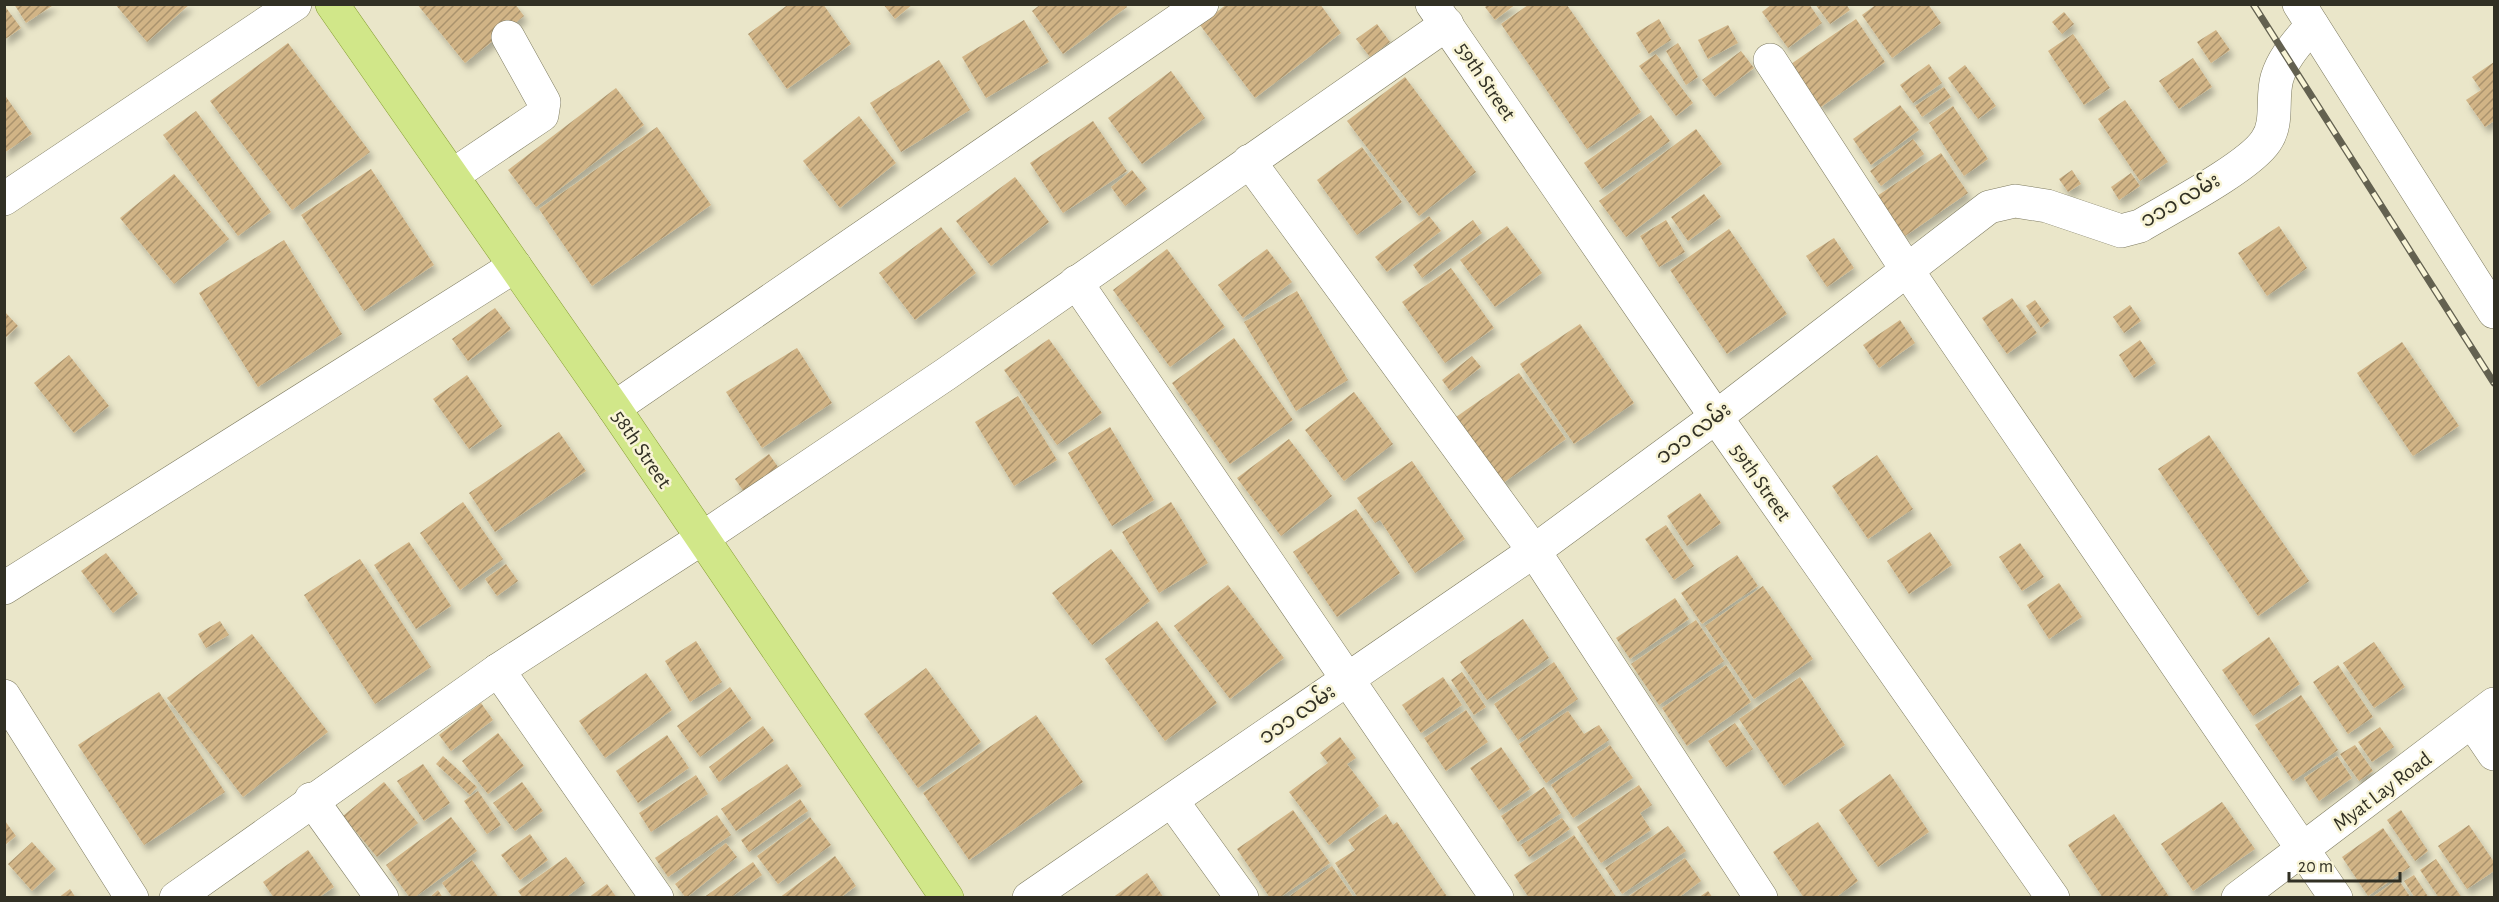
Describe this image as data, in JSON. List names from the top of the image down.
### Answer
{
  "streets": {
    "main road": ["58th Street"],
    "street": ["59th Street", "၁၁၁ လမ်း", "Myat Lay Road"]
  },
  "crossings": [
    ["59th Street", "၁၁၁ လမ်း"]
  ],
  "scale_bar": "20 m"
}
